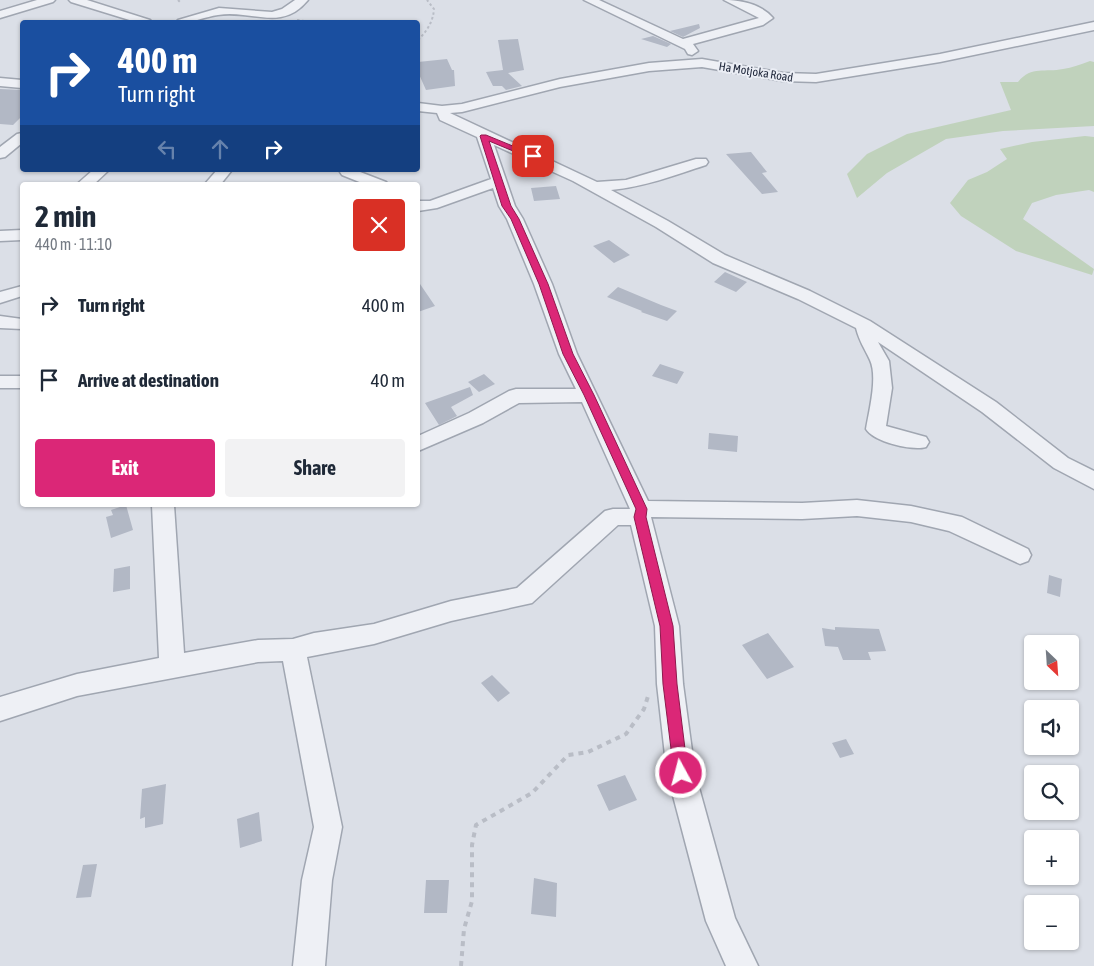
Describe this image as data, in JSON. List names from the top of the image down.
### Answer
{
  "streets": {
    "street": ["Ha Motjoka Road"]
  },
  "north": "bottom right",
  "page": {
    "turn": ["400 m", "Turn right"],
    "heading": ["2 min", "440 m · 11:10"],
    "list": [
      {
        "name": "Turn right",
        "value": "400 m"
      },
      {
        "name": "Arrive at destination",
        "value": "40 m"
      }
    ],
    "buttons": ["Exit", "Share"],
    "map_buttons": ["+", "−"]
  }
}
